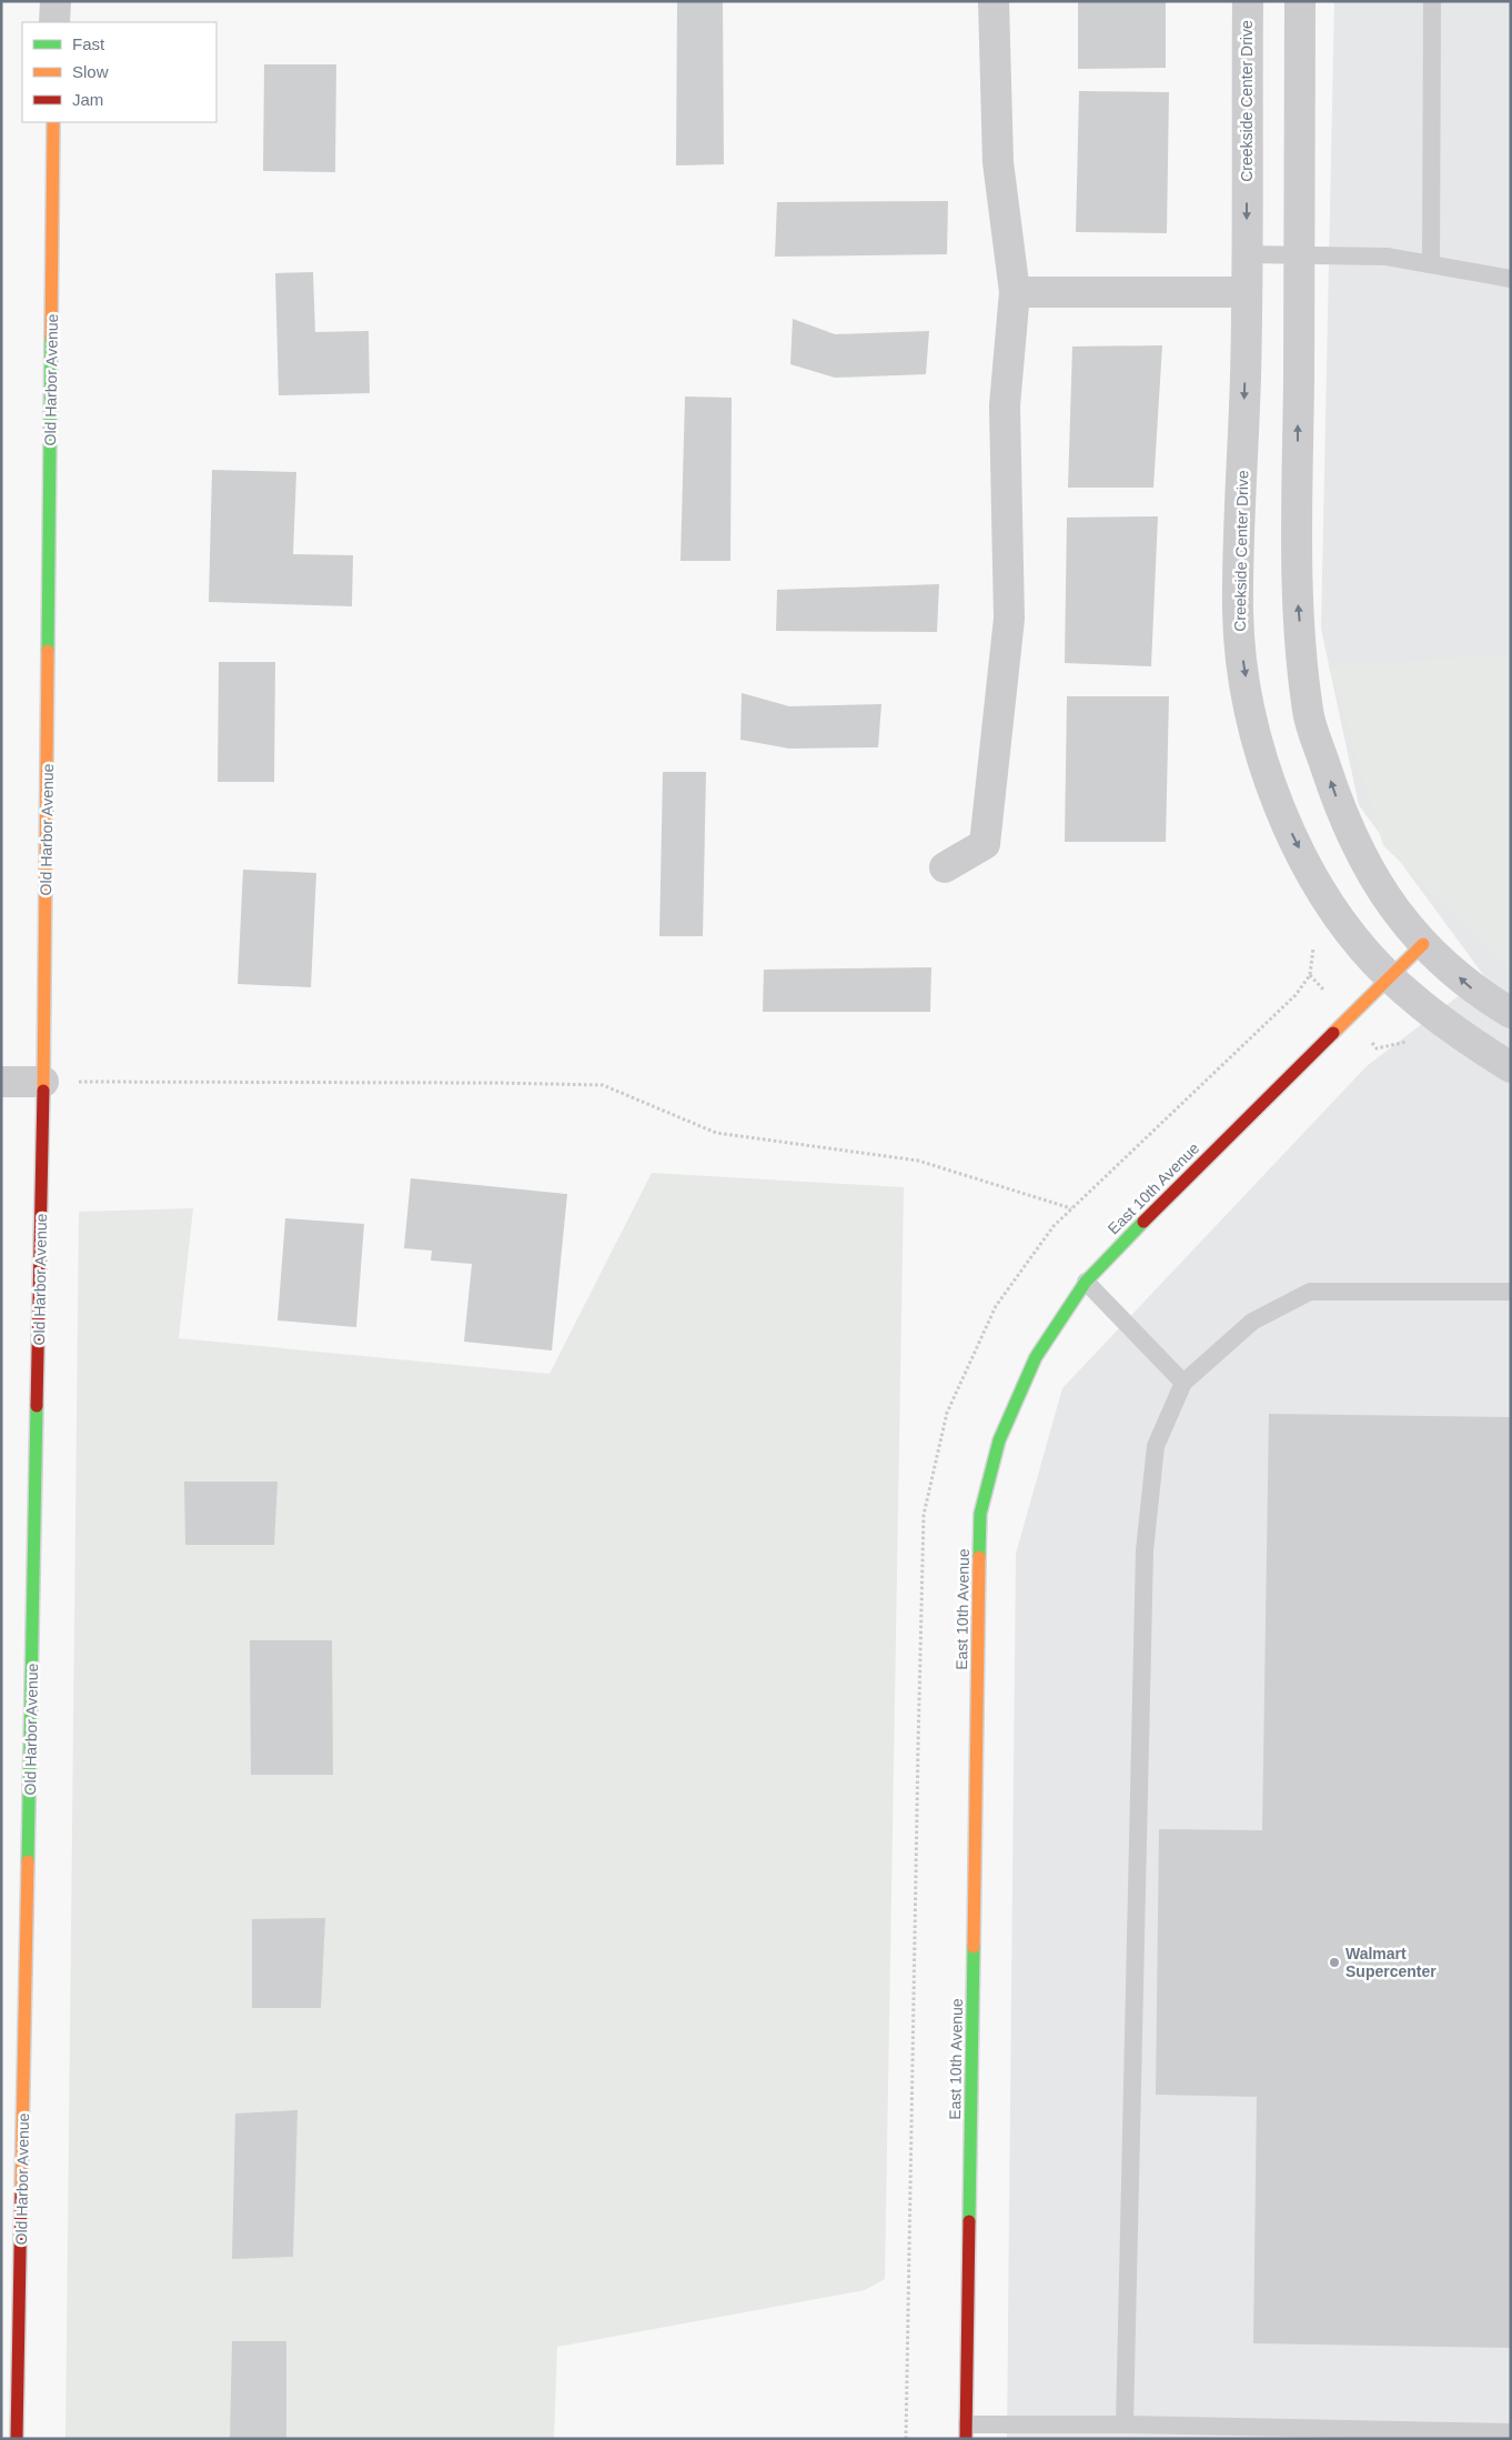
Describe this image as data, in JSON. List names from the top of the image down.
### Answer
{
  "streets": {
    "street": ["Creekside Center Drive", "Old Harbor Avenue", "East 10th Avenue"]
  },
  "crossings": [
    ["Creekside Center Drive", "East 10th Avenue"]
  ],
  "places": ["Walmart Supercenter"],
  "legend": ["Fast", "Slow", "Jam"]
}
